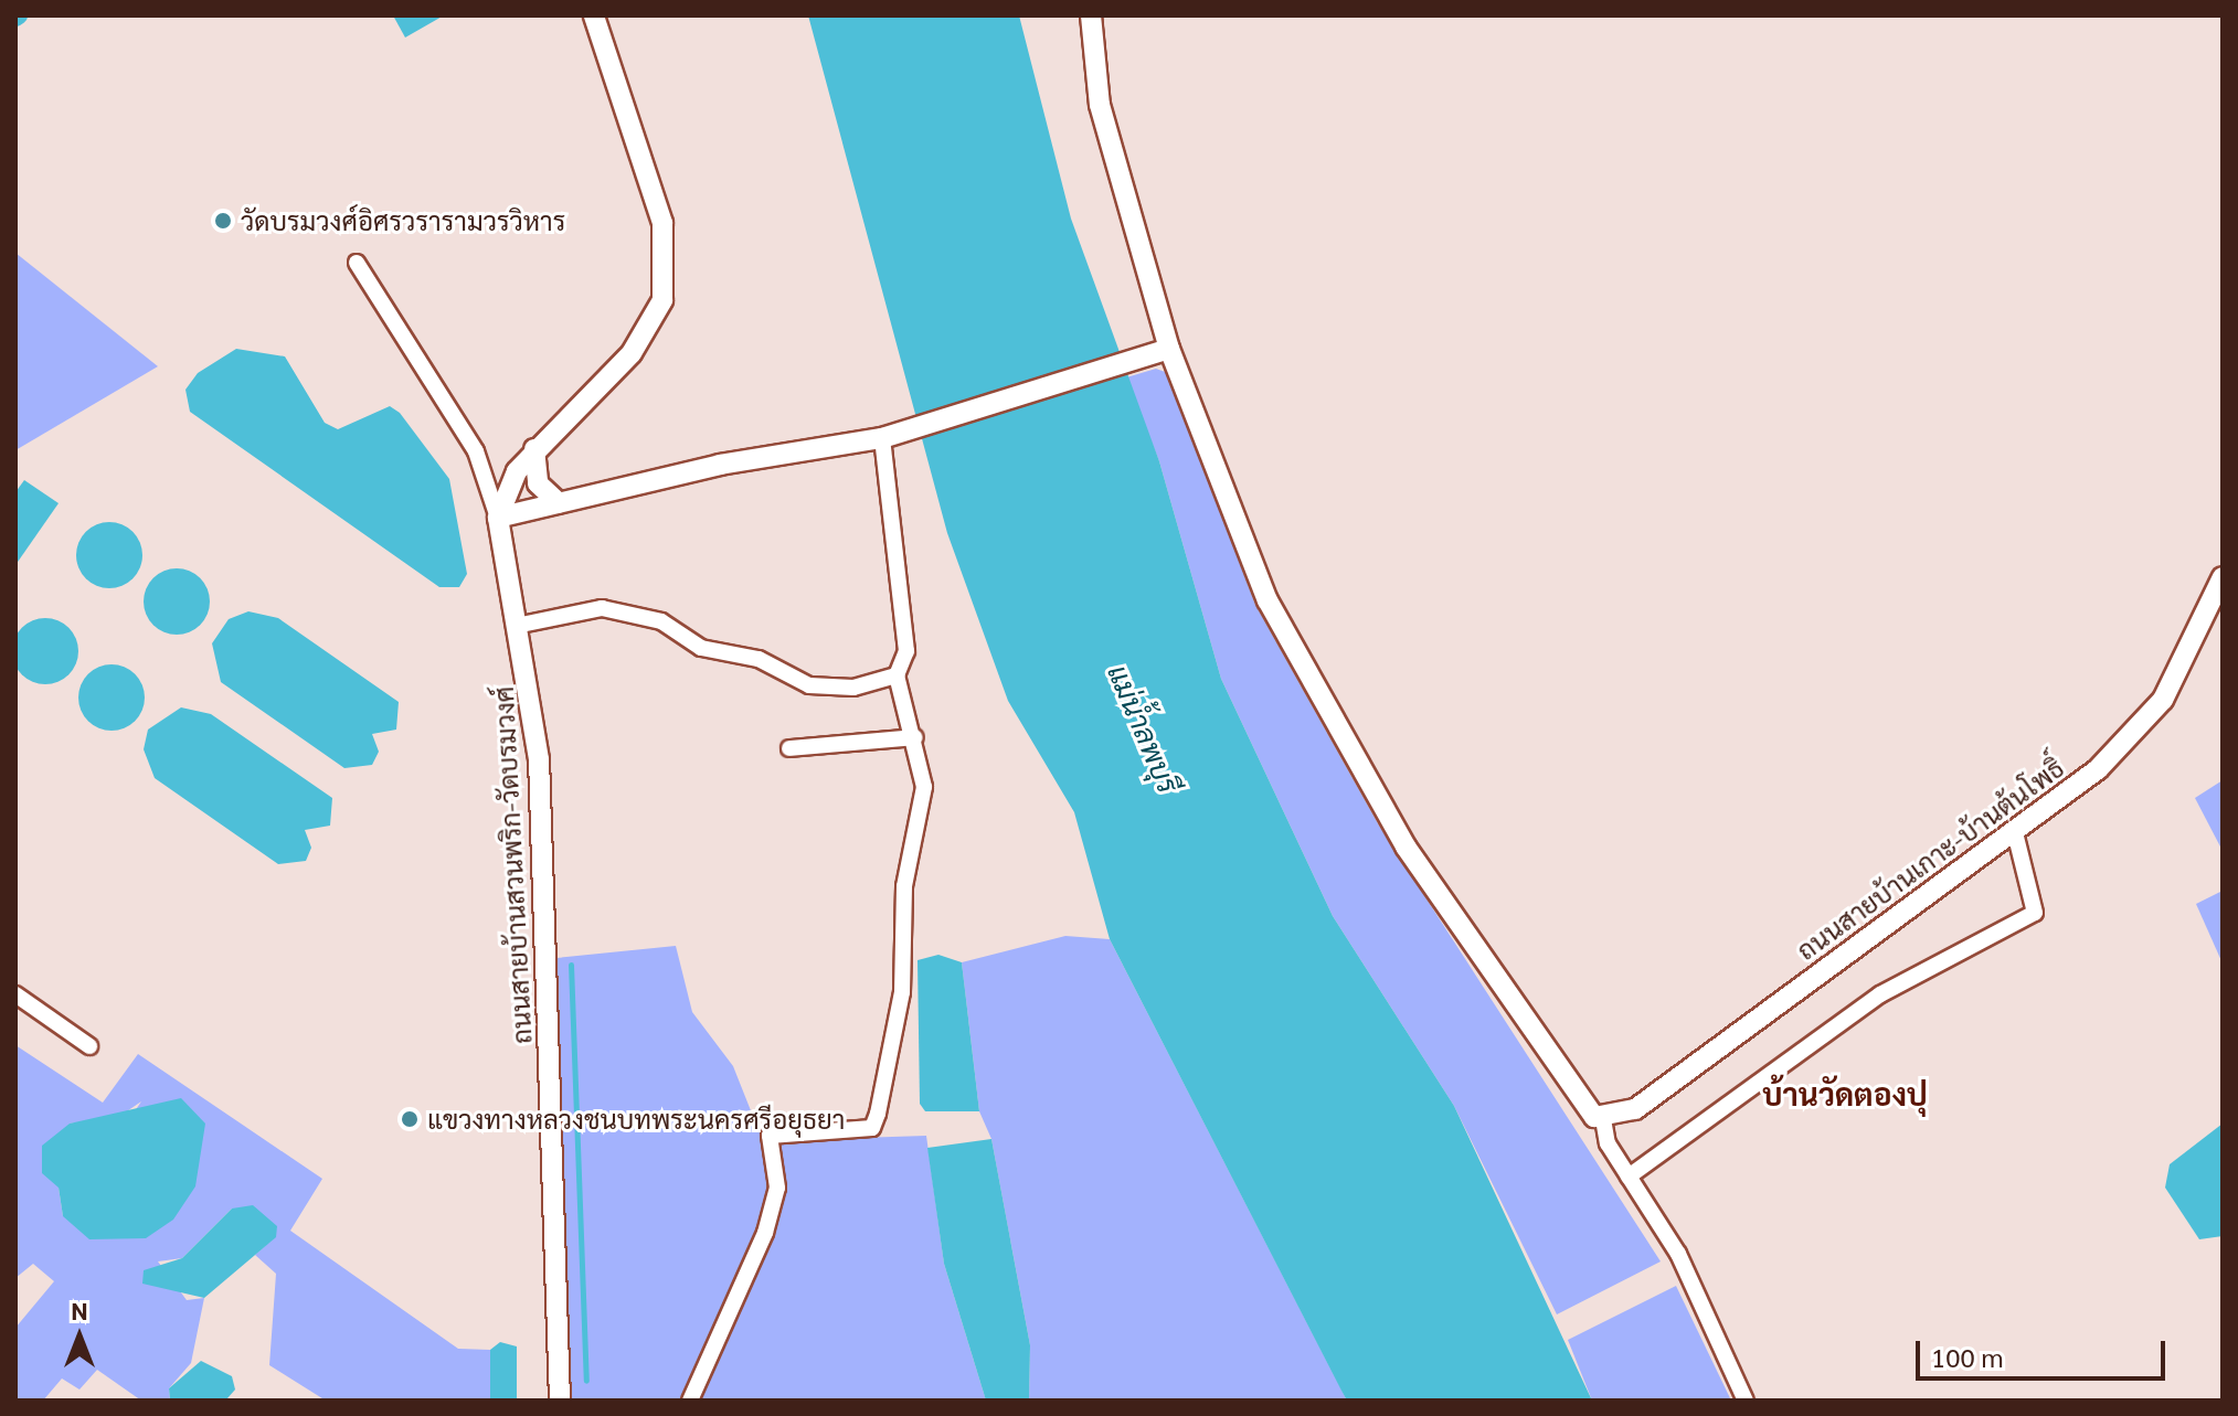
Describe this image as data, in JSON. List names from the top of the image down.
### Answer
{
  "streets": {
    "street": ["ถนนสายบ้านเกาะ-บ้านต้นโพธิ์", "ถนนสายบ้านสวนพริก-วัดบรมวงศ์"]
  },
  "districts": ["บ้านวัดตองปุ"],
  "water": ["แม่น้ำลพบุรี"],
  "places": ["วัดบรมวงศ์อิศรวรารามวรวิหาร", "แขวงทางหลวงชนบทพระนครศรีอยุธยา"],
  "scale_bar": "100 m",
  "north": "top"
}
